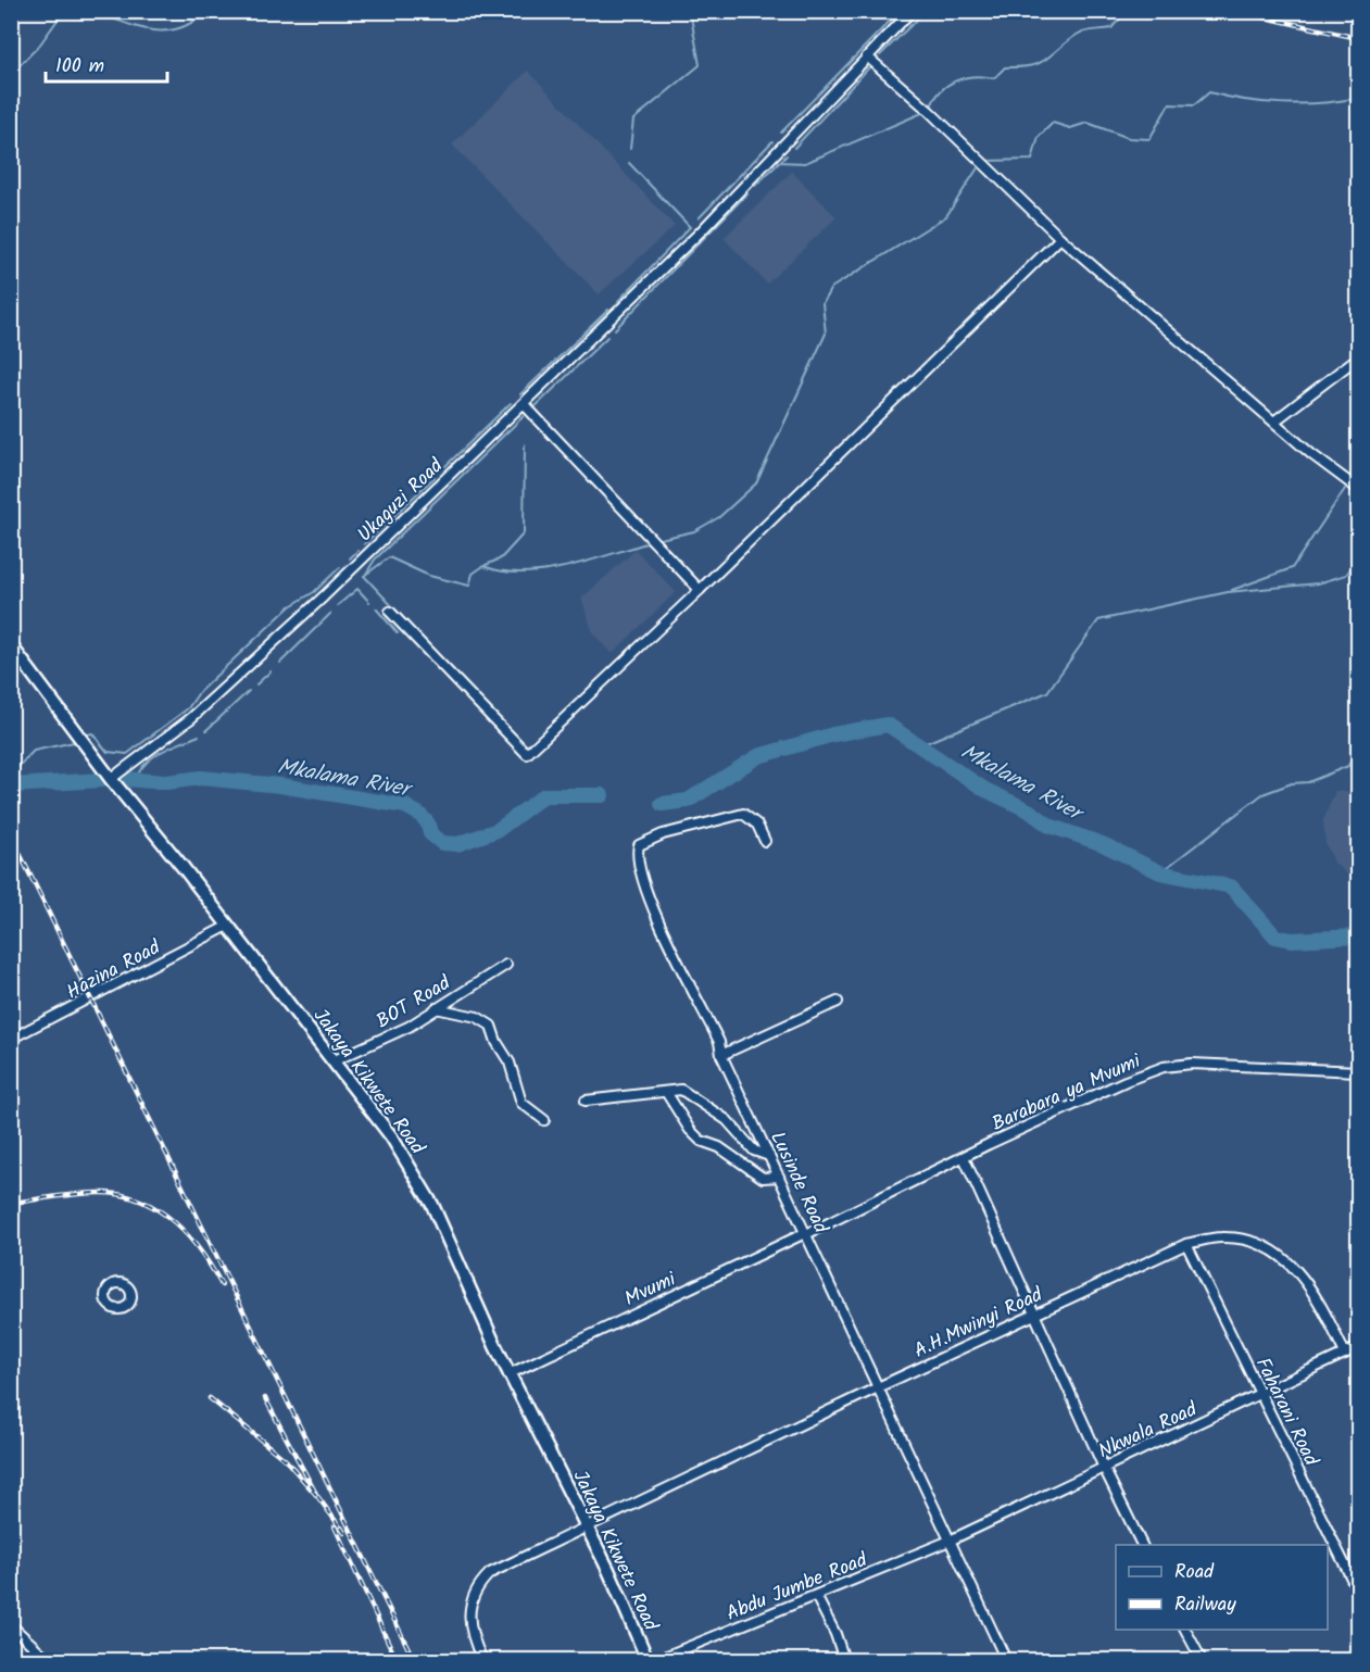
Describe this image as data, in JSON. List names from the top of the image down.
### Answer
{
  "streets": {
    "main road": ["Jakaya Kikwete Road"],
    "street": [
      "Ukaguzi Road",
      "Hazina Road",
      "BOT Road",
      "Barabara ya Mvumi",
      "Lusinde Road",
      "Mvumi",
      "A.H.Mwinyi Road",
      "Faharani Road",
      "Nkwala Road",
      "Abdu Jumbe Road"
    ]
  },
  "crossings": [
    ["Ukaguzi Road", "Jakaya Kikwete Road"],
    ["Hazina Road", "Jakaya Kikwete Road"],
    ["BOT Road", "Jakaya Kikwete Road"],
    ["Jakaya Kikwete Road", "Mvumi"],
    ["Jakaya Kikwete Road", "A.H.Mwinyi Road"],
    ["Barabara ya Mvumi", "Lusinde Road"],
    ["Barabara ya Mvumi", "Mvumi"],
    ["Lusinde Road", "Mvumi"],
    ["Lusinde Road", "A.H.Mwinyi Road"],
    ["Lusinde Road", "Nkwala Road"],
    ["Lusinde Road", "Abdu Jumbe Road"],
    ["A.H.Mwinyi Road", "Faharani Road"],
    ["A.H.Mwinyi Road", "Nkwala Road"],
    ["Faharani Road", "Nkwala Road"],
    ["Nkwala Road", "Abdu Jumbe Road"]
  ],
  "water": ["Mkalama River"],
  "legend": ["Road", "Railway"],
  "scale_bar": "100 m"
}
